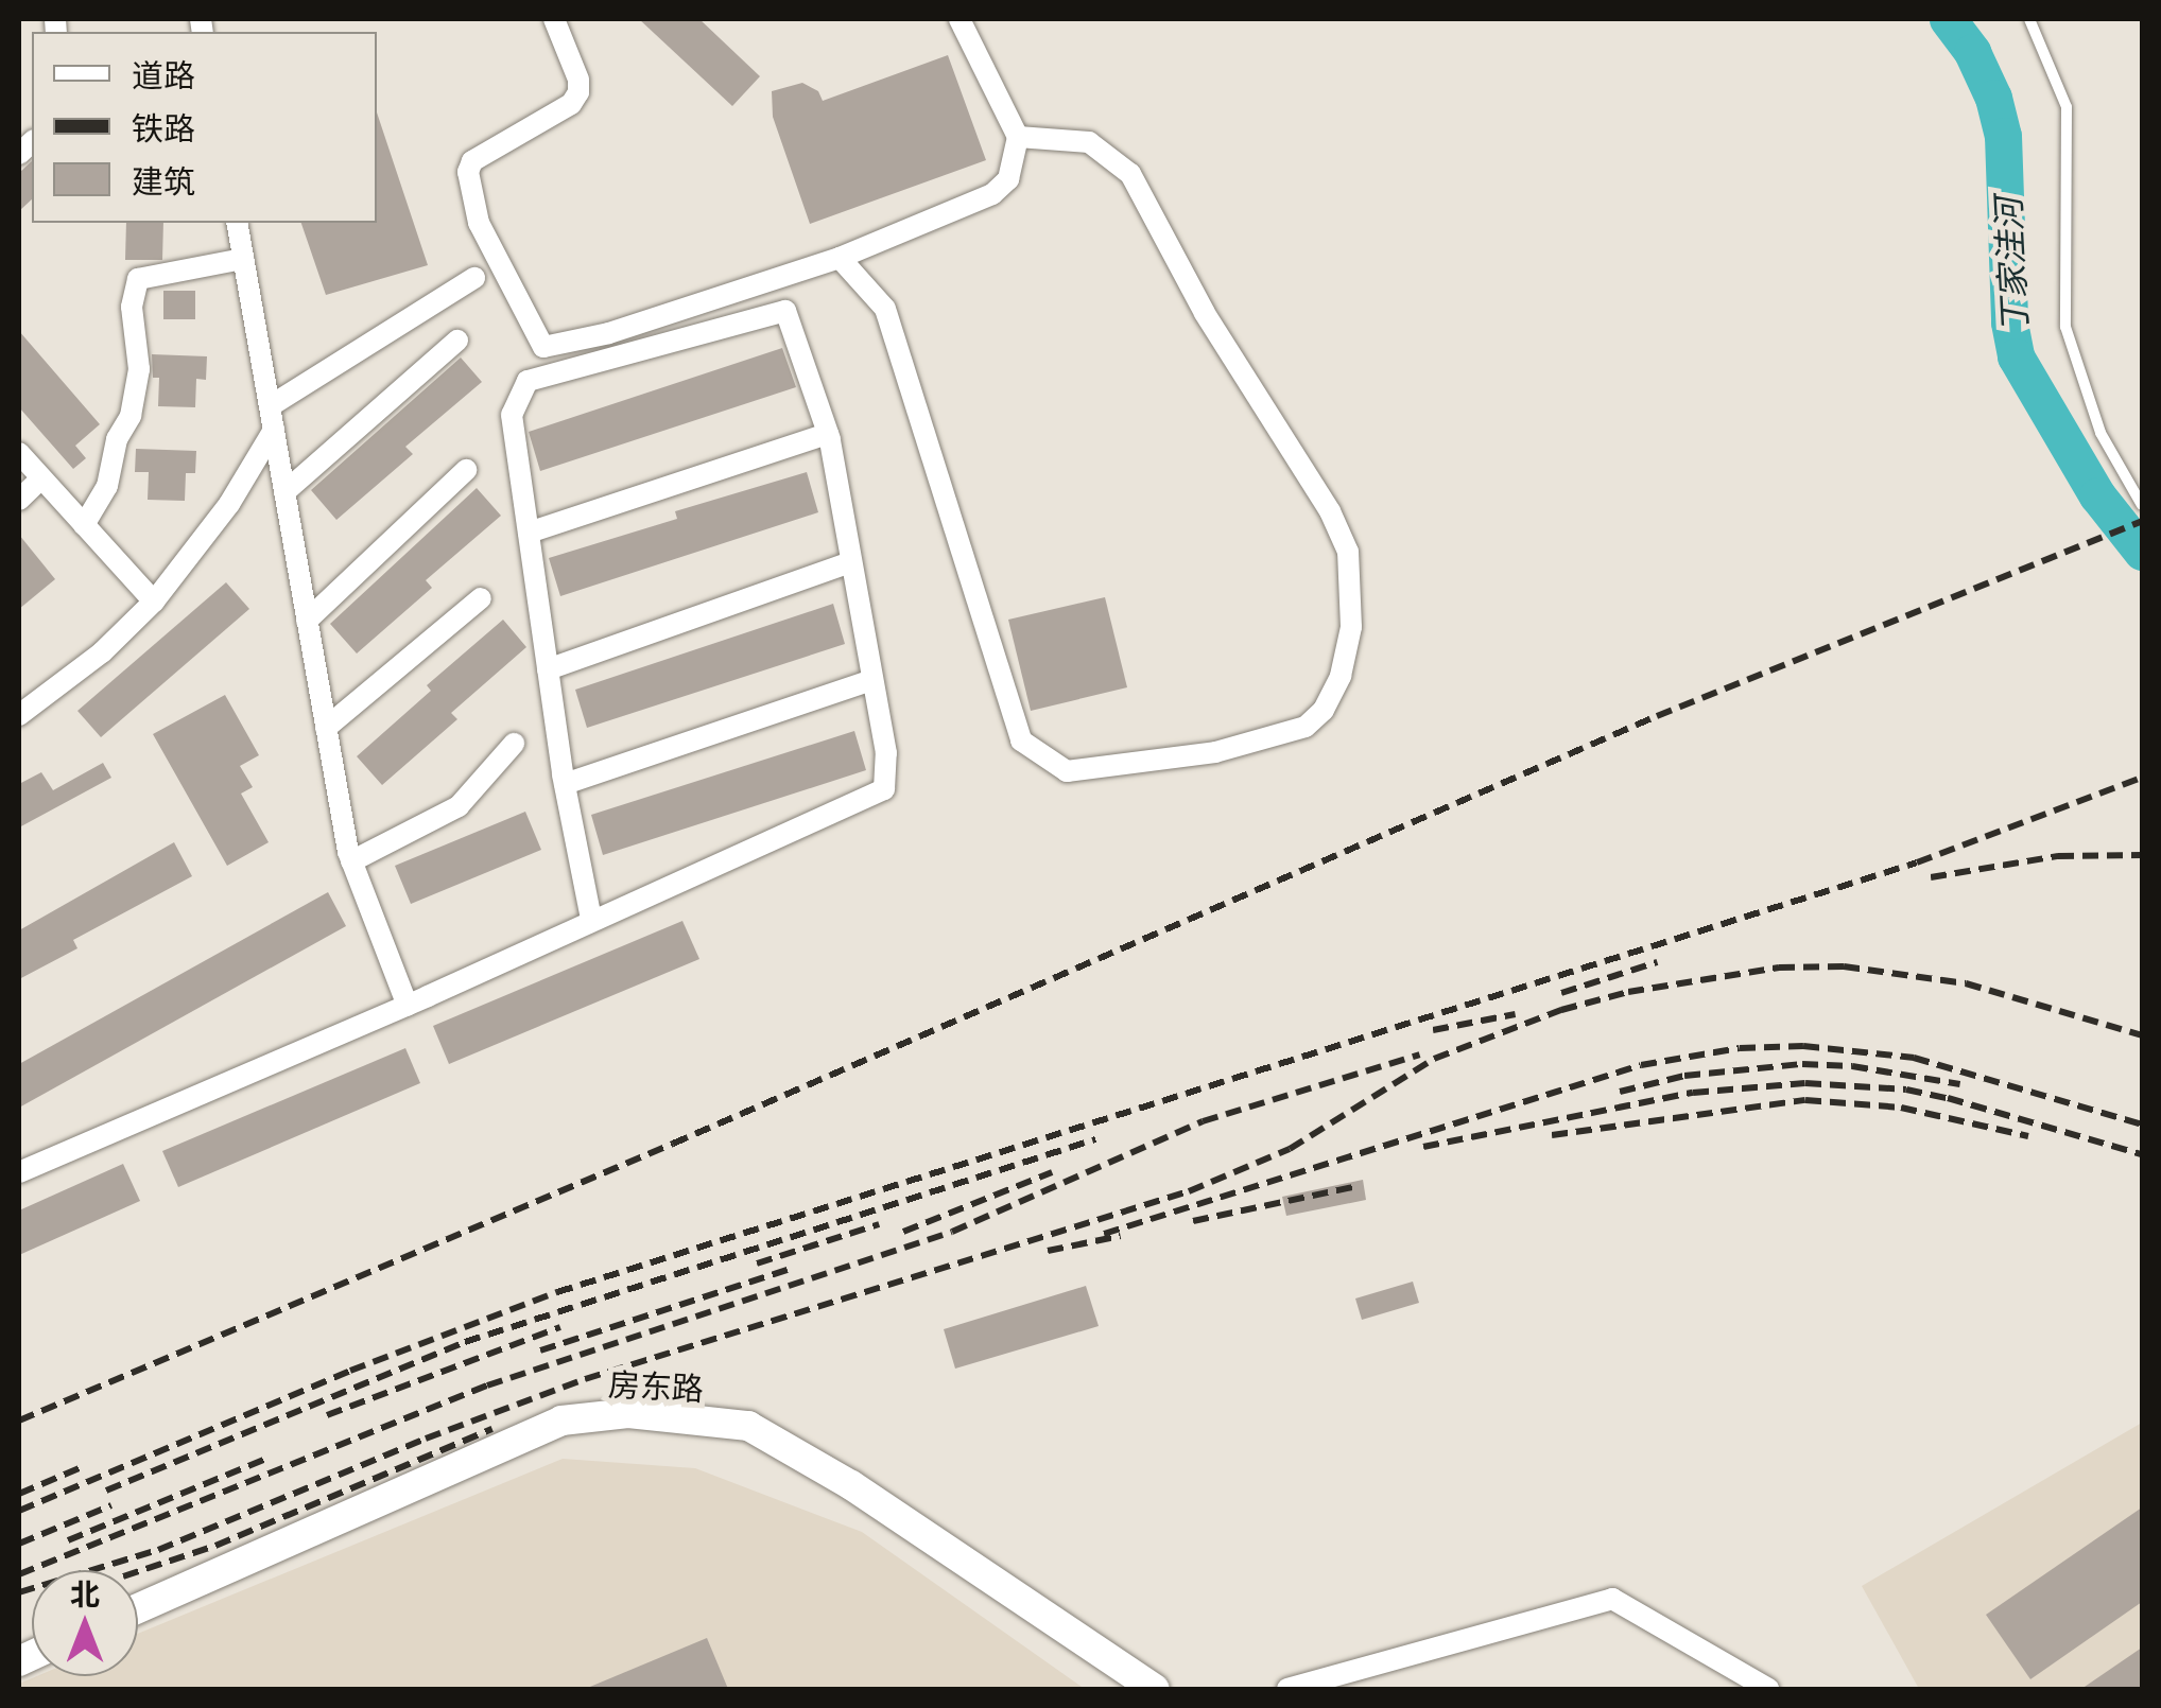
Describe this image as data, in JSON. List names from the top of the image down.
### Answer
{
  "streets": {
    "main road": ["房东路"]
  },
  "water": ["丁家洼河"],
  "legend": ["道路", "铁路", "建筑"],
  "north": "top"
}
